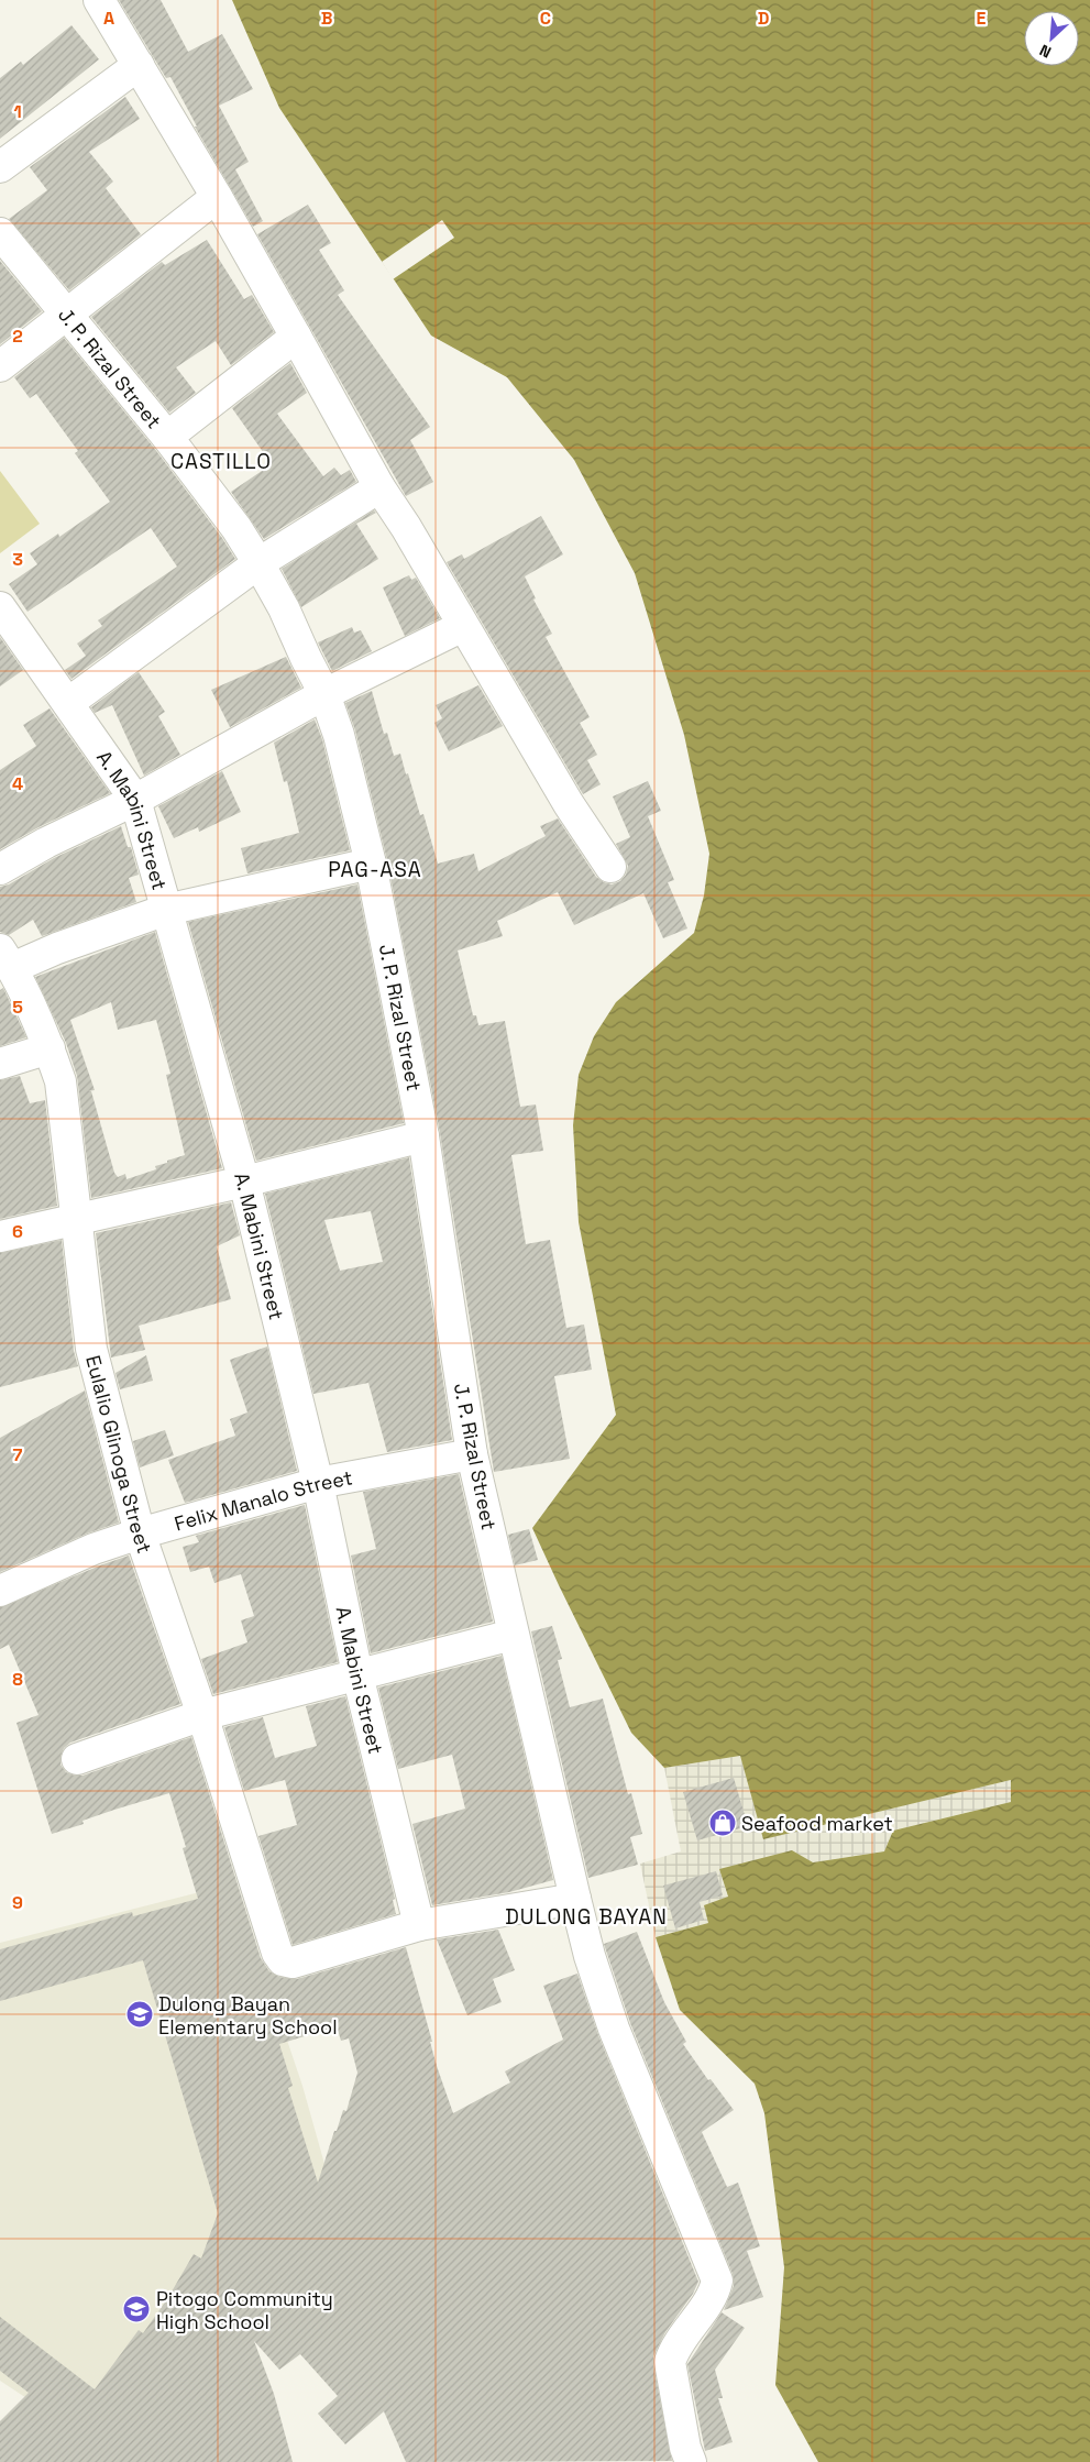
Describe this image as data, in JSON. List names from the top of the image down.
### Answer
{
  "streets": {
    "street": [
      "J. P. Rizal Street",
      "A. Mabini Street",
      "Eulalio Glinoga Street",
      "Felix Manalo Street"
    ]
  },
  "crossings": [
    ["J. P. Rizal Street", "Felix Manalo Street"],
    ["A. Mabini Street", "Eulalio Glinoga Street"],
    ["A. Mabini Street", "Felix Manalo Street"],
    ["Eulalio Glinoga Street", "Felix Manalo Street"]
  ],
  "districts": ["CASTILLO", "PAG-ASA", "DULONG BAYAN"],
  "places": {
    "shop": ["Seafood market"],
    "school or university": ["Dulong Bayan Elementary School", "Pitogo Community High School"]
  },
  "north": "bottom left",
  "grid": {
    "columns": [
      "A",
      "B",
      "C",
      "D",
      "E"
    ],
    "rows": [
      "1",
      "2",
      "3",
      "4",
      "5",
      "6",
      "7",
      "8",
      "9"
    ]
  }
}
